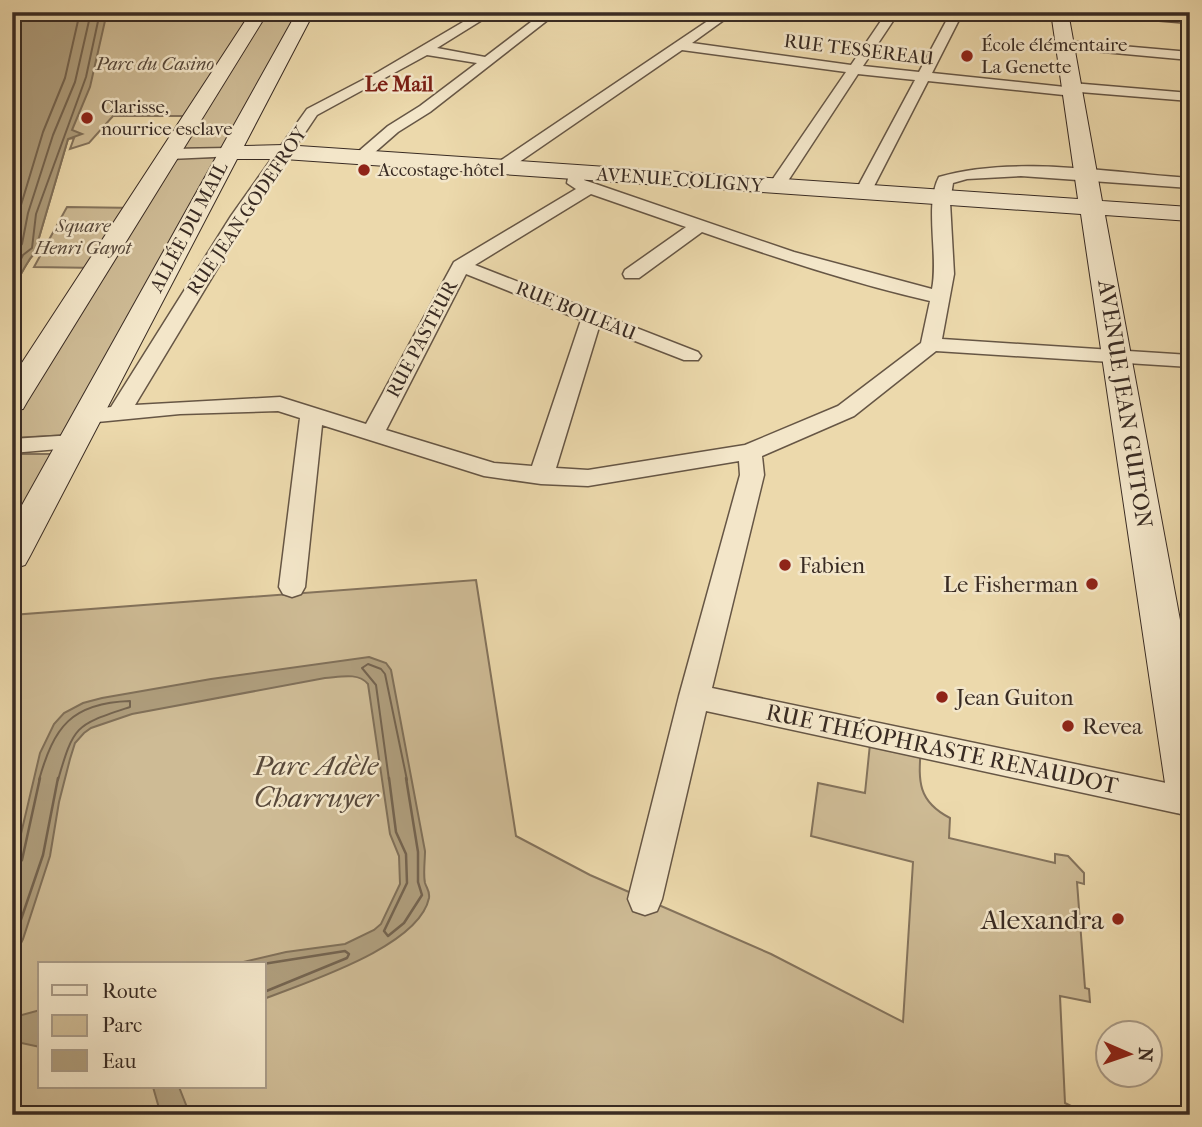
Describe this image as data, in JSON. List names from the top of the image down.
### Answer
{
  "streets": {
    "street": [
      "RUE TESSEREAU",
      "AVENUE COLIGNY",
      "RUE JEAN GODEFROY",
      "ALLÉE DU MAIL",
      "RUE BOILEAU",
      "RUE PASTEUR",
      "AVENUE JEAN GUITON",
      "RUE THÉOPHRASTE RENAUDOT"
    ]
  },
  "crossings": [
    ["RUE TESSEREAU", "AVENUE JEAN GUITON"],
    ["AVENUE COLIGNY", "RUE JEAN GODEFROY"],
    ["AVENUE COLIGNY", "ALLÉE DU MAIL"],
    ["AVENUE COLIGNY", "RUE PASTEUR"],
    ["AVENUE COLIGNY", "AVENUE JEAN GUITON"],
    ["RUE BOILEAU", "RUE PASTEUR"]
  ],
  "districts": ["Le Mail"],
  "parks": ["Parc du Casino", "Square Henri Gayot", "Parc Adèle Charruyer"],
  "places": [
    "École élémentaire La Genette",
    "Clarisse, nourrice esclave",
    "Accostage hôtel",
    "Fabien",
    "Le Fisherman",
    "Jean Guiton",
    "Revea",
    "Alexandra"
  ],
  "legend": ["Route", "Parc", "Eau"],
  "north": "right"
}
